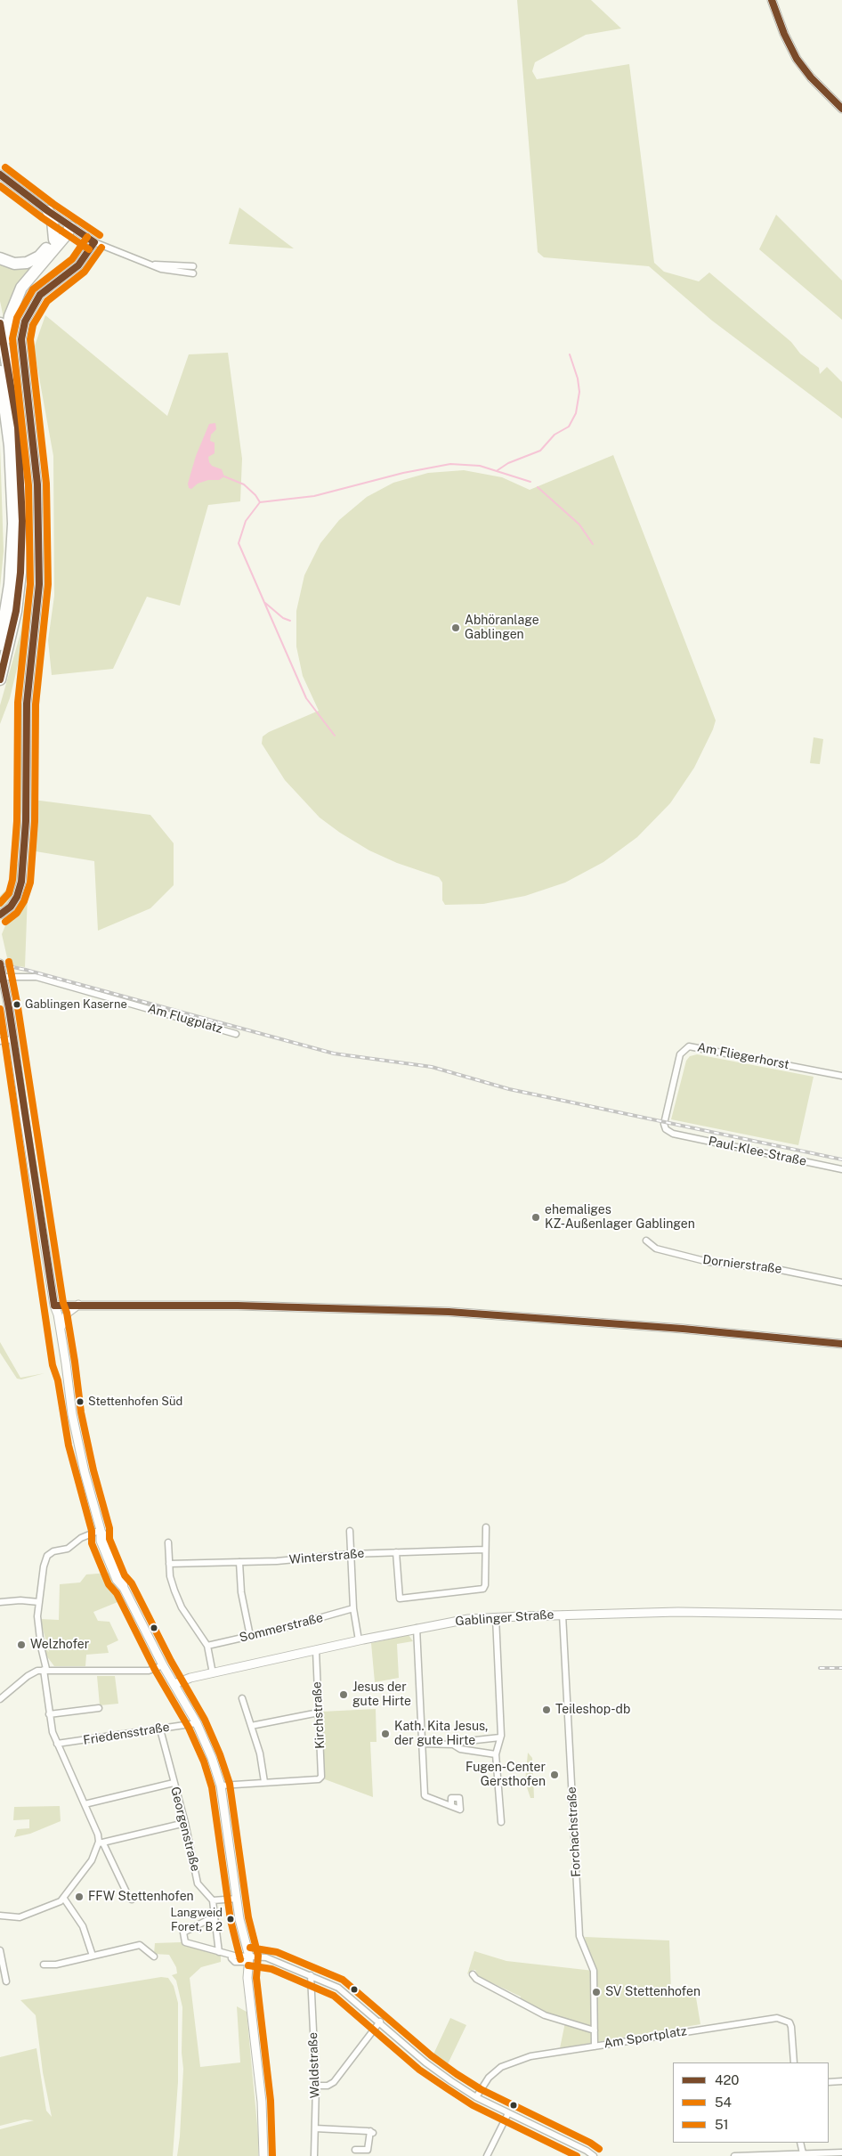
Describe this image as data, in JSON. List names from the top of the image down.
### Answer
{
  "streets": {
    "street": [
      "Am Flugplatz",
      "Am Fliegerhorst",
      "Paul-Klee-Straße",
      "Dornierstraße",
      "Winterstraße",
      "Gablinger Straße",
      "Sommerstraße",
      "Kirchstraße",
      "Friedensstraße",
      "Georgenstraße",
      "Forchachstraße",
      "Am Sportplatz",
      "Waldstraße"
    ]
  },
  "crossings": [
    ["Am Fliegerhorst", "Paul-Klee-Straße"],
    ["Gablinger Straße", "Kirchstraße"],
    ["Gablinger Straße", "Forchachstraße"],
    ["Friedensstraße", "Georgenstraße"],
    ["Forchachstraße", "Am Sportplatz"]
  ],
  "places": [
    "Abhöranlage Gablingen",
    "Gablingen Kaserne",
    "ehemaliges KZ-Außenlager Gablingen",
    "Stettenhofen Süd",
    "Welzhofer",
    "Jesus der gute Hirte",
    "Teileshop-db",
    "Kath. Kita Jesus, der gute Hirte",
    "Fugen-Center Gersthofen",
    "FFW Stettenhofen",
    "Langweid Foret, B 2",
    "SV Stettenhofen"
  ],
  "lines": ["transit line 420", "transit line 51", "transit line 54"],
  "legend": ["420", "54", "51"]
}
